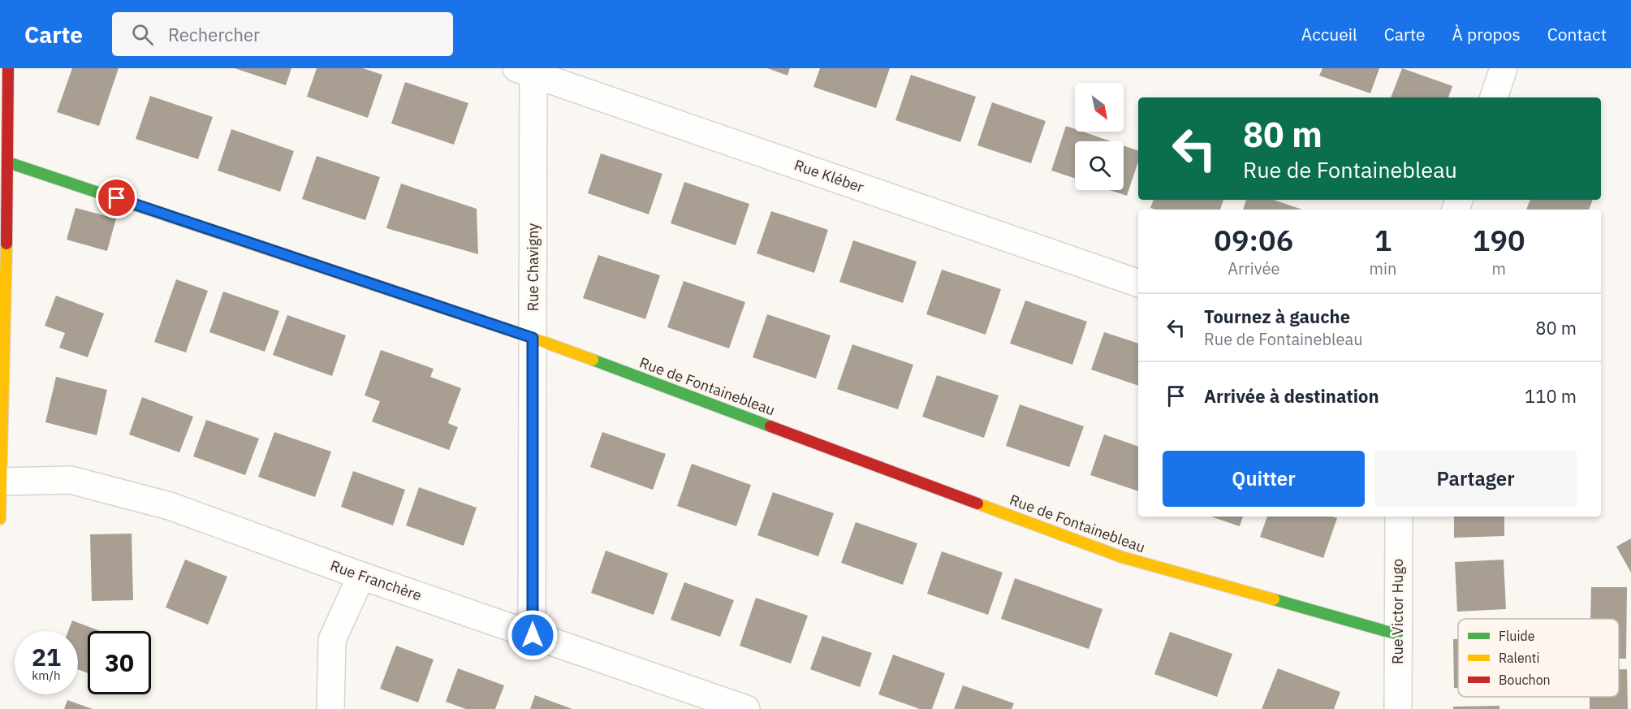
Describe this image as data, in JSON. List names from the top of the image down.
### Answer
{
  "streets": {
    "street": [
      "Rue Kléber",
      "Rue Chavigny",
      "Rue de Fontainebleau",
      "Rue Franchère",
      "Rue Victor Hugo"
    ]
  },
  "crossings": [
    ["Rue Kléber", "Rue Chavigny"],
    ["Rue Chavigny", "Rue de Fontainebleau"],
    ["Rue Chavigny", "Rue Franchère"],
    ["Rue de Fontainebleau", "Rue Victor Hugo"]
  ],
  "legend": ["Fluide", "Ralenti", "Bouchon"],
  "north": "bottom right",
  "page": {
    "header": "Carte",
    "search": "Rechercher",
    "nav": [
      "Accueil",
      "Carte",
      "À propos",
      "Contact"
    ],
    "turn": ["80 m", "Rue de Fontainebleau"],
    "eta": [
      "09:06",
      "Arrivée",
      "1",
      "min",
      "190",
      "m"
    ],
    "list": [
      {
        "name": "Tournez à gauche",
        "note": "Rue de Fontainebleau",
        "value": "80 m"
      },
      {
        "name": "Arrivée à destination",
        "value": "110 m"
      }
    ],
    "buttons": ["Quitter", "Partager"],
    "speed": "21 km/h",
    "limit": "30"
  }
}
